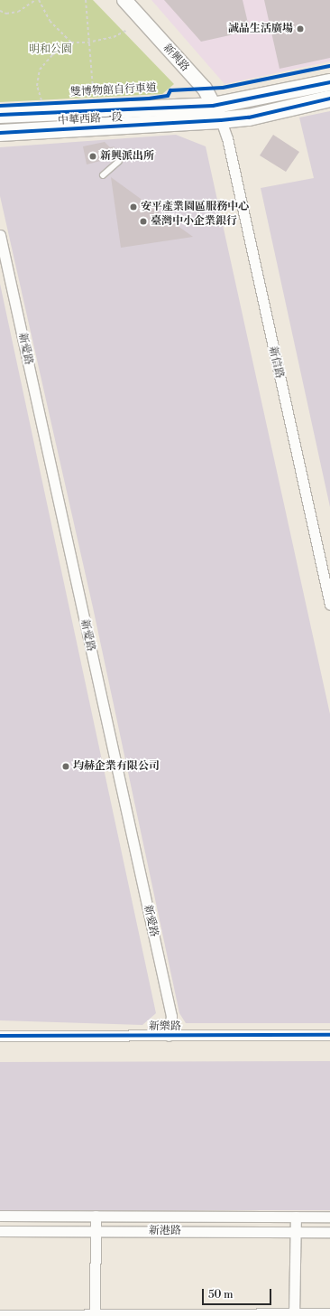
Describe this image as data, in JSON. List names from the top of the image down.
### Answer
{
  "streets": {
    "main road": ["中華西路一段"],
    "street": [
      "新興路",
      "新愛路",
      "新信路",
      "新樂路",
      "新港路"
    ],
    "cycle path": ["雙博物館自行車道"]
  },
  "crossings": [
    ["新興路", "中華西路一段"],
    ["新興路", "新信路"],
    ["中華西路一段", "新信路"],
    ["新愛路", "新樂路"]
  ],
  "parks": ["明和公園"],
  "places": [
    "誠品生活廣場",
    "新興派出所",
    "安平產業園區服務中心",
    "臺灣中小企業銀行",
    "均赫企業有限公司"
  ],
  "scale_bar": "50 m"
}
